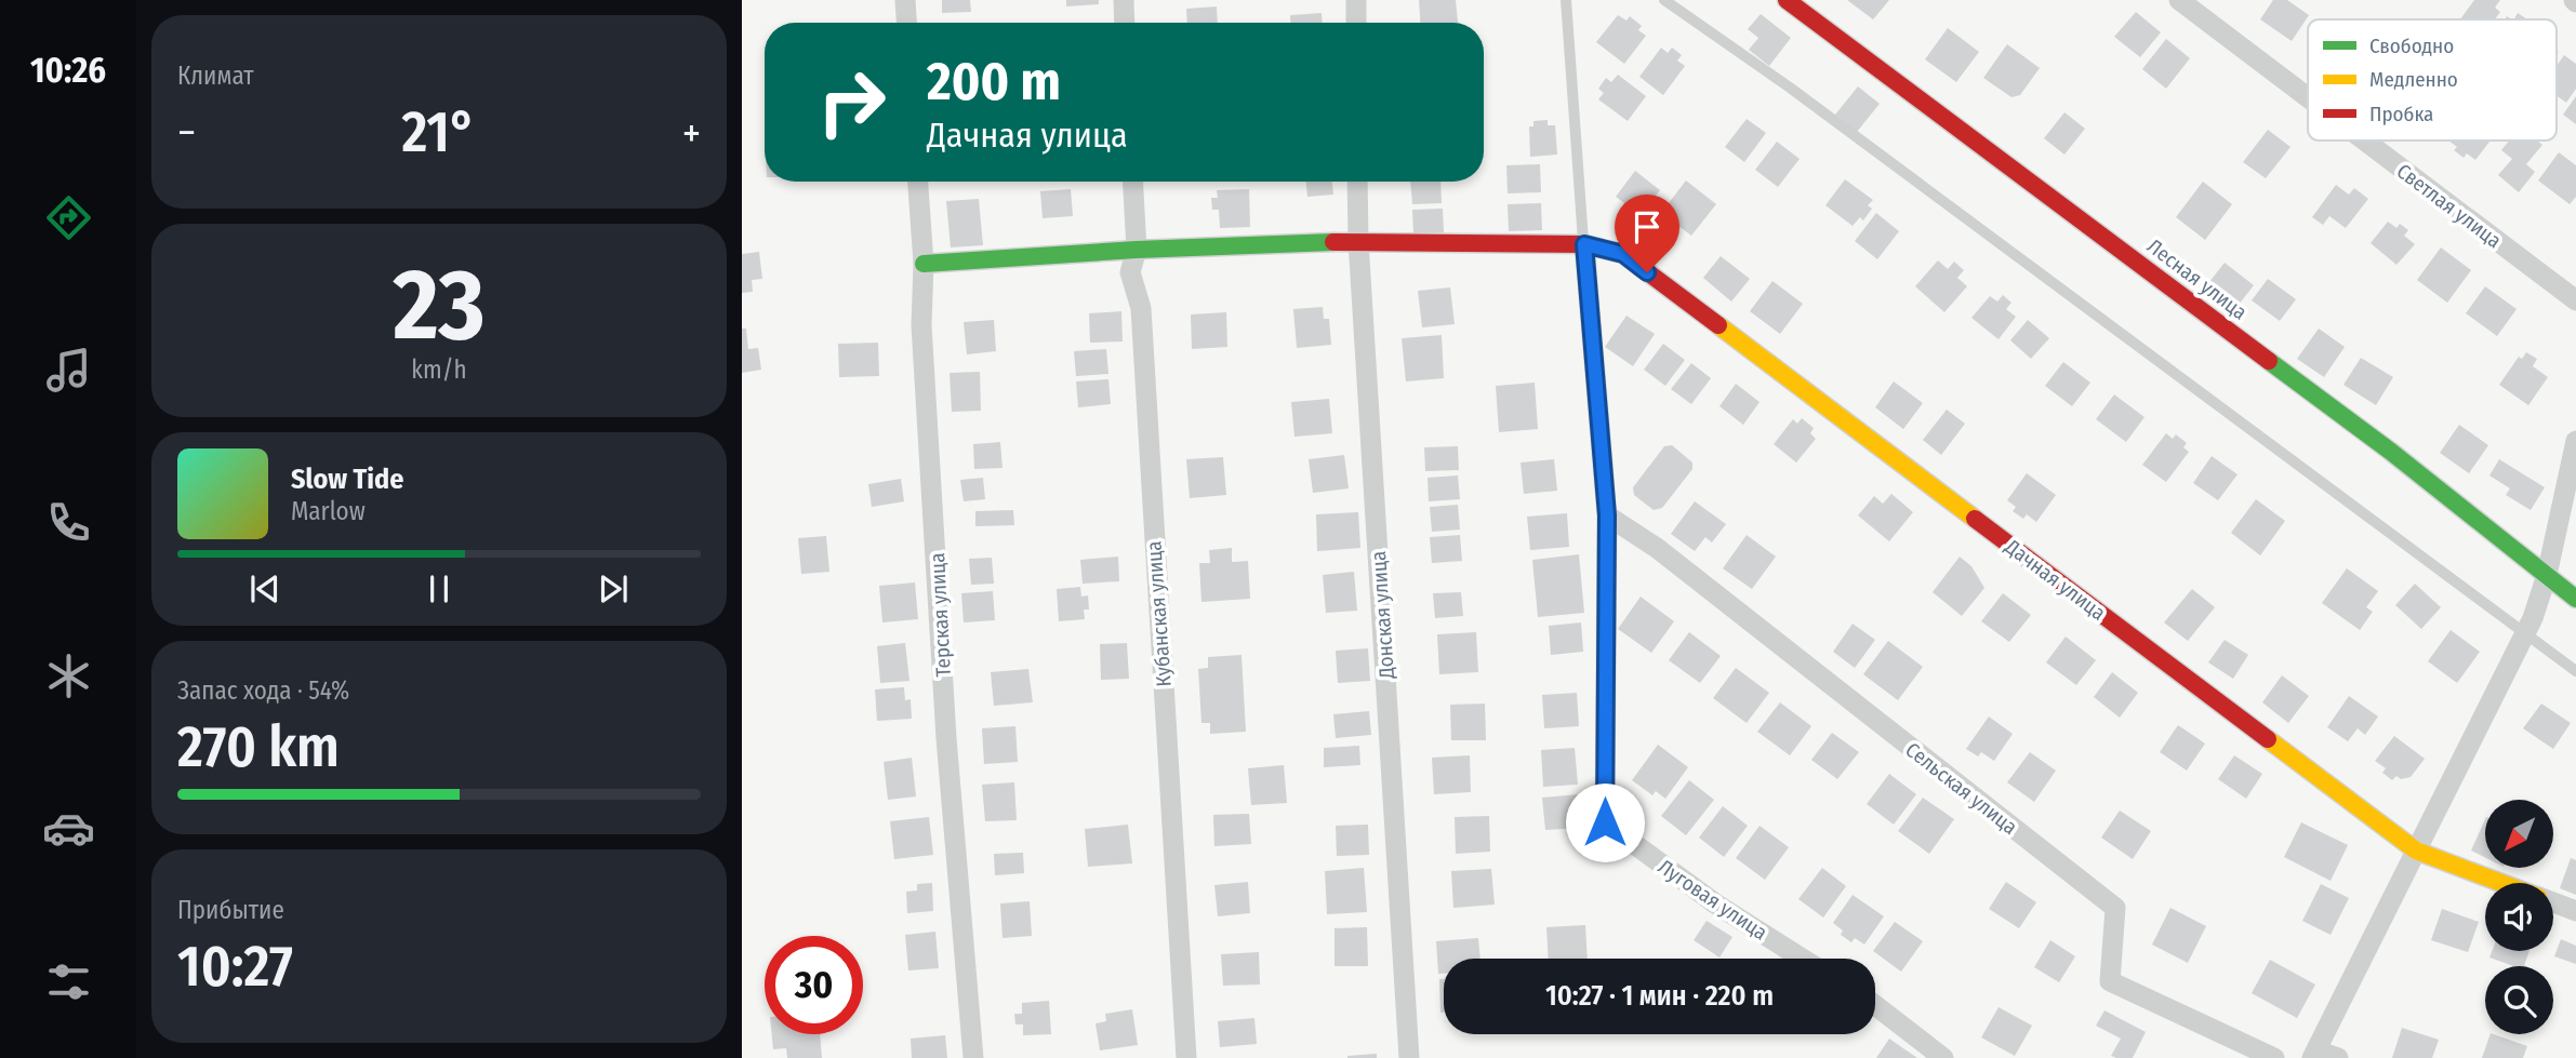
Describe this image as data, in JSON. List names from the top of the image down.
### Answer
{
  "streets": {
    "street": [
      "Светлая улица",
      "Лесная улица",
      "Дачная улица",
      "Кубанская улица",
      "Терская улица",
      "Донская улица",
      "Сельская улица",
      "Луговая улица"
    ]
  },
  "crossings": [
    ["Дачная улица", "Кубанская улица"],
    ["Дачная улица", "Терская улица"],
    ["Дачная улица", "Донская улица"],
    ["Сельская улица", "Луговая улица"]
  ],
  "legend": ["Свободно", "Медленно", "Пробка"],
  "north": "bottom left",
  "page": {
    "tabs": "10:26",
    "tile": [
      "Климат",
      ["23", "km/h"],
      ["Запас хода · 54%", "270 km"],
      ["Прибытие", "10:27"]
    ],
    "turn": ["200 m", "Дачная улица"],
    "heat": ["−", "21°", "+"],
    "song": ["Slow Tide", "Marlow"],
    "limit": "30",
    "trip": "10:27 · 1 мин · 220 m"
  }
}
